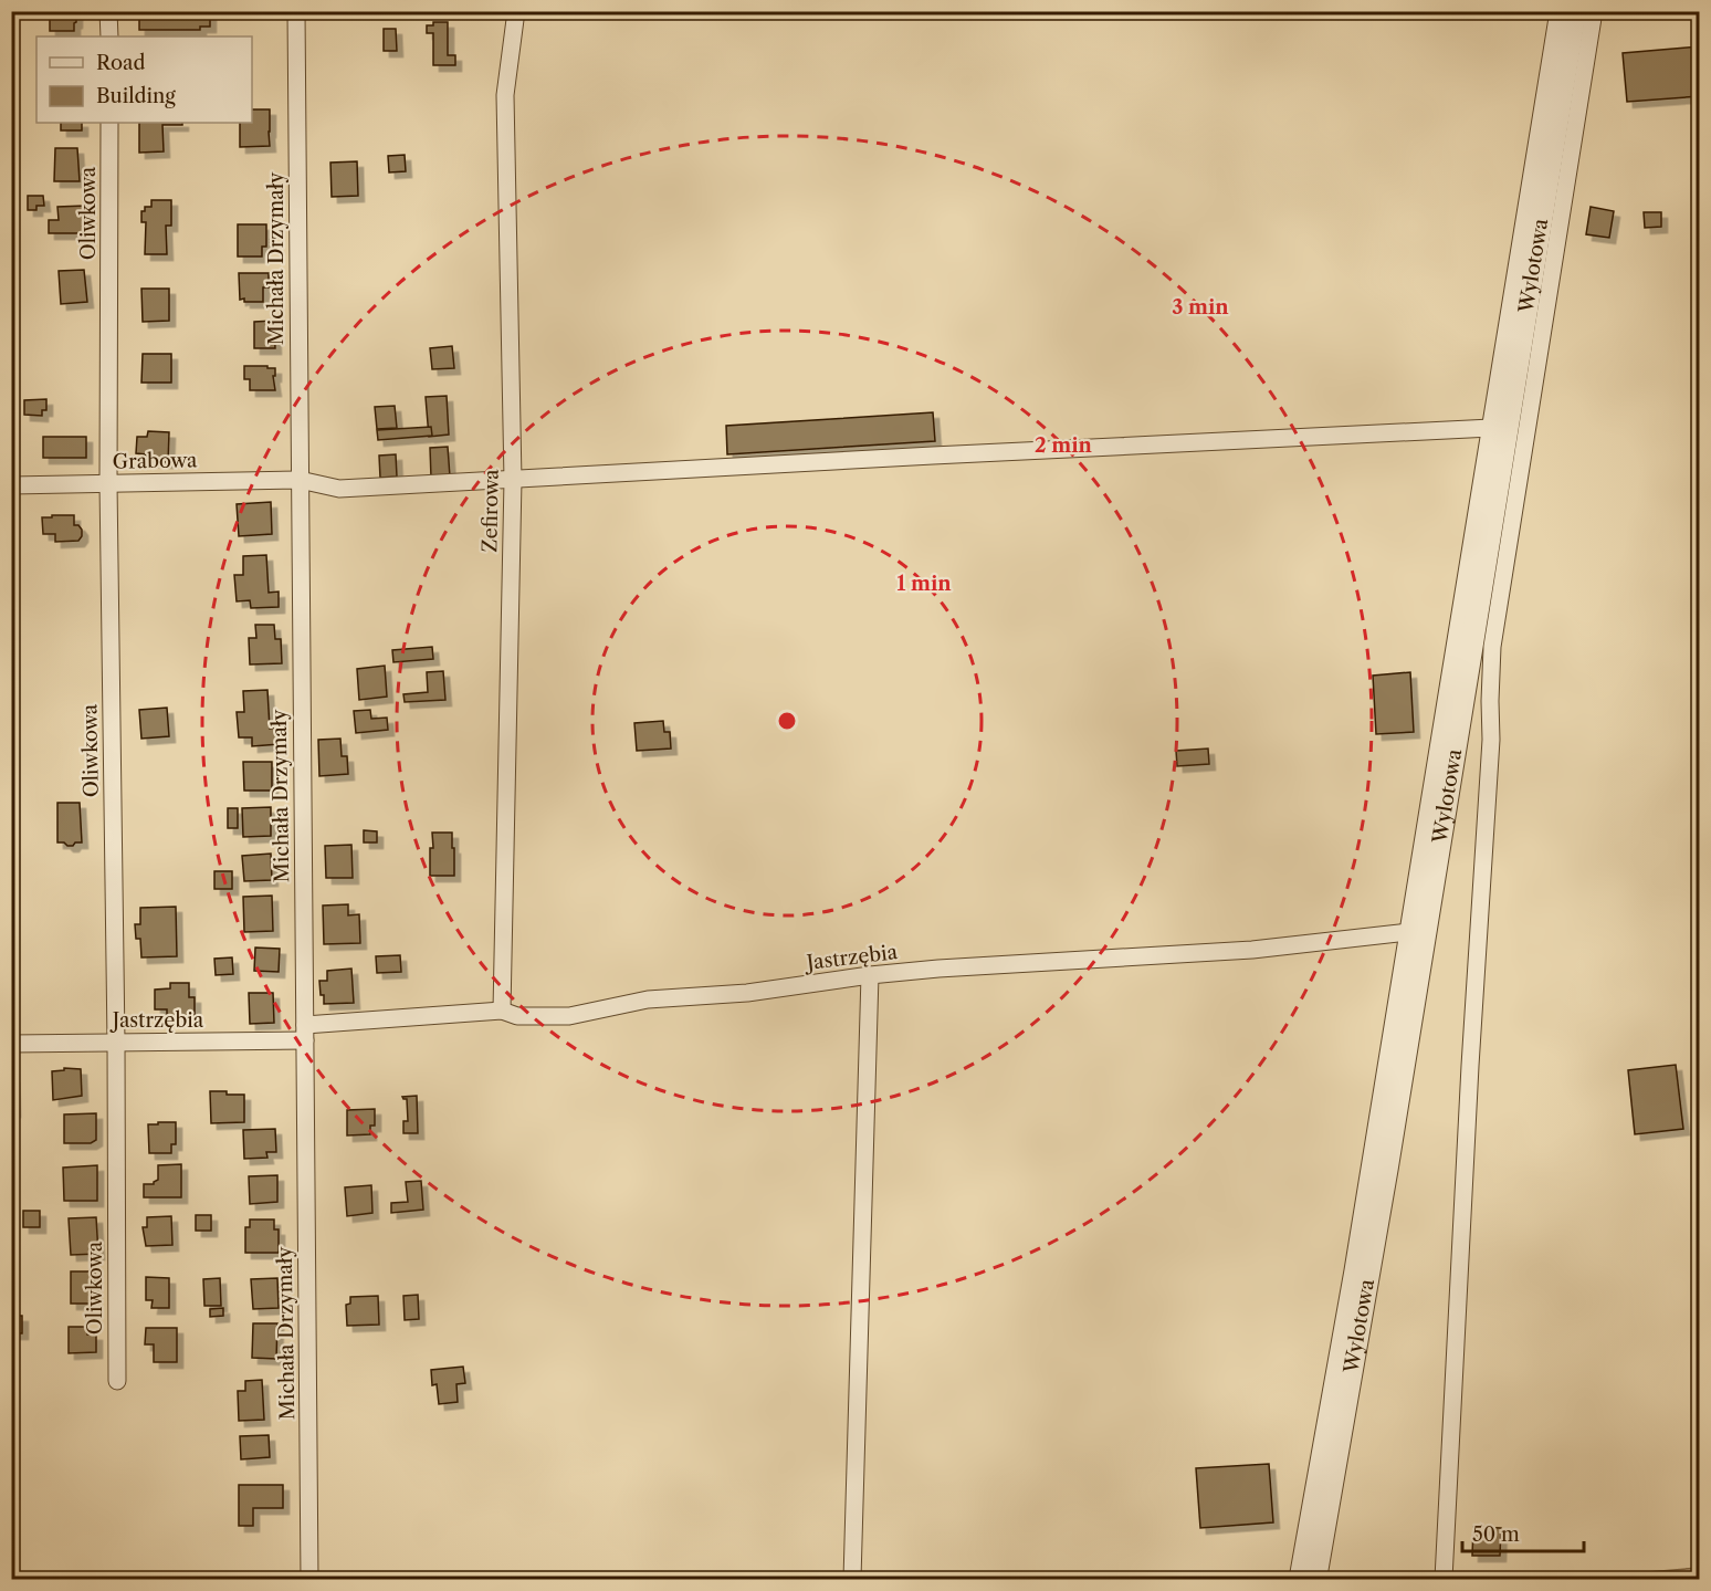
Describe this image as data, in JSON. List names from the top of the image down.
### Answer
{
  "streets": {
    "street": [
      "Oliwkowa",
      "Michała Drzymały",
      "Wylotowa",
      "Grabowa",
      "Zefirowa",
      "Jastrzębia"
    ]
  },
  "crossings": [
    ["Oliwkowa", "Grabowa"],
    ["Oliwkowa", "Jastrzębia"],
    ["Michała Drzymały", "Grabowa"],
    ["Michała Drzymały", "Jastrzębia"],
    ["Wylotowa", "Grabowa"],
    ["Wylotowa", "Jastrzębia"],
    ["Grabowa", "Zefirowa"],
    ["Zefirowa", "Jastrzębia"]
  ],
  "legend": ["Road", "Building"],
  "scale_bar": "50 m",
  "rings": ["3 min", "2 min", "1 min"]
}
